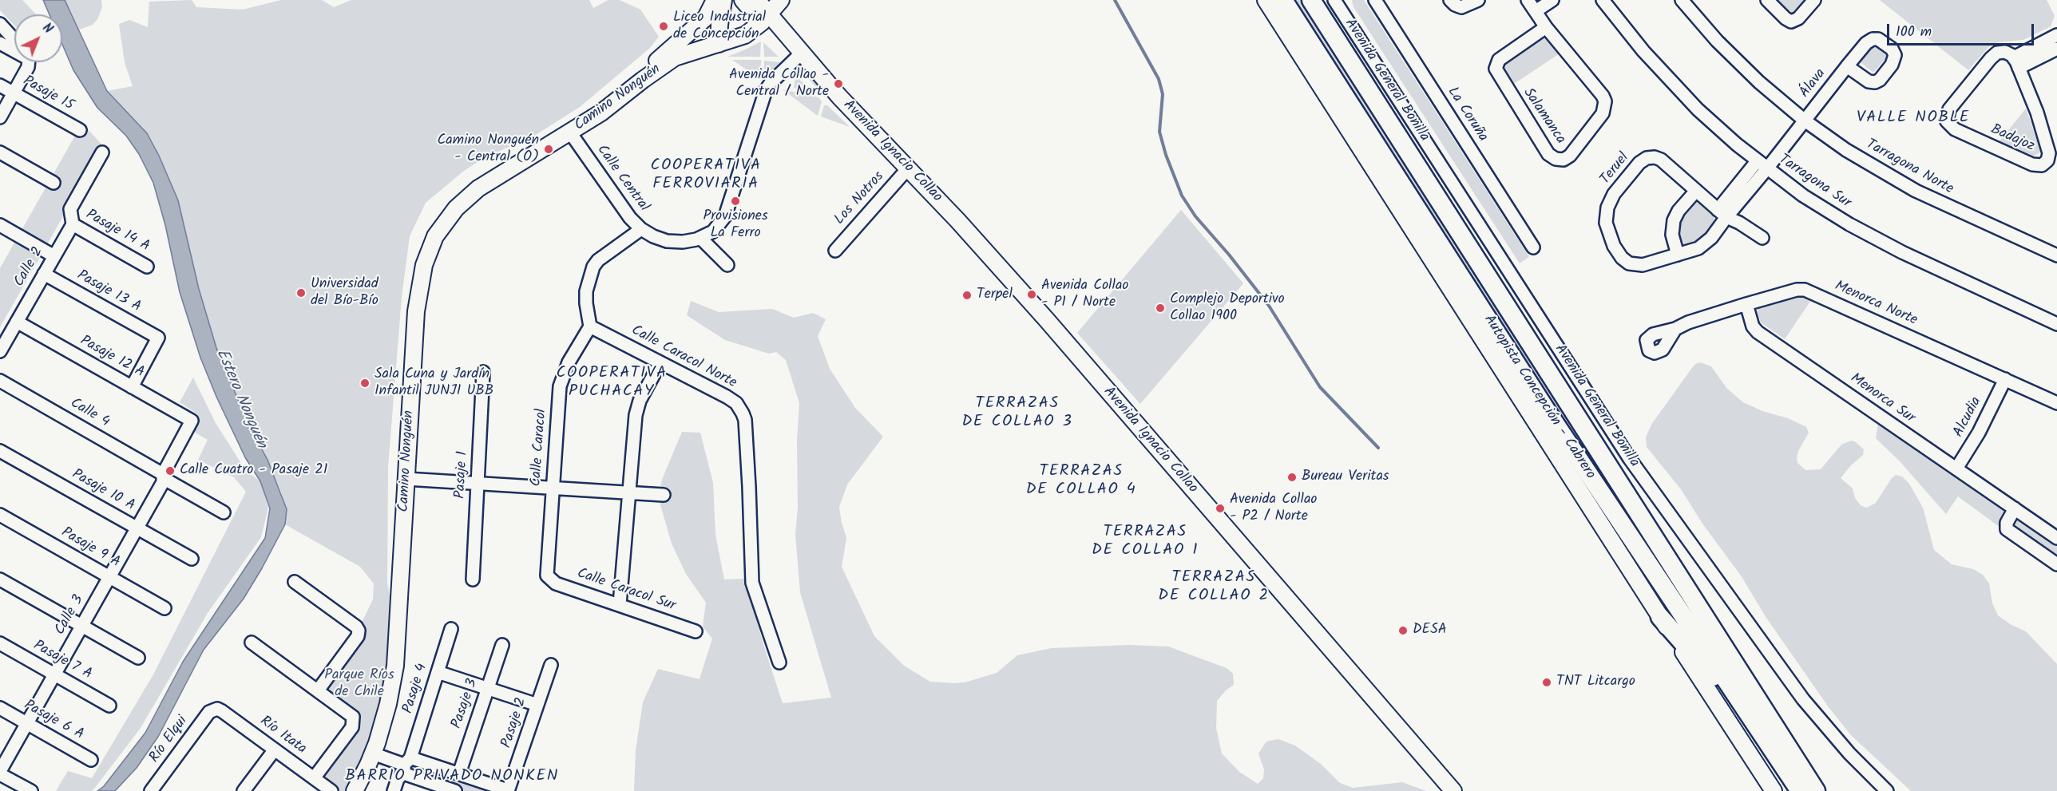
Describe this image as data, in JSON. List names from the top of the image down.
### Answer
{
  "streets": {
    "highway": ["Autopista Concepción - Cabrero"],
    "main road": ["Camino Nonguén", "Avenida Ignacio Collao"],
    "street": [
      "Avenida General Bonilla",
      "Álava",
      "Pasaje 15",
      "La Coruña",
      "Salamanca",
      "Badajoz",
      "Tarragona Norte",
      "Teruel",
      "Calle Central",
      "Tarragona Sur",
      "Los Notros",
      "Pasaje 14 A",
      "Calle 2",
      "Pasaje 13 A",
      "Menorca Norte",
      "Pasaje 12 A",
      "Calle Caracol Norte",
      "Menorca Sur",
      "Calle 4",
      "Alcudia",
      "Calle Caracol",
      "Pasaje 1",
      "Pasaje 10 A",
      "Pasaje 9 A",
      "Calle Caracol Sur",
      "Calle 3",
      "Pasaje 7 A",
      "Pasaje 4",
      "Pasaje 3",
      "Pasaje 6 A",
      "Pasaje 2",
      "Río Itata",
      "Río Elqui"
    ]
  },
  "crossings": [
    ["Álava", "Tarragona Norte"],
    ["Álava", "Teruel"],
    ["Álava", "Tarragona Sur"],
    ["Camino Nonguén", "Avenida Ignacio Collao"],
    ["Camino Nonguén", "Calle Central"],
    ["Avenida Ignacio Collao", "Calle Central"],
    ["Avenida Ignacio Collao", "Los Notros"],
    ["Teruel", "Tarragona Sur"],
    ["Pasaje 14 A", "Calle 2"],
    ["Calle 2", "Pasaje 13 A"],
    ["Calle 2", "Pasaje 12 A"],
    ["Pasaje 13 A", "Pasaje 12 A"],
    ["Menorca Norte", "Menorca Sur"],
    ["Menorca Norte", "Alcudia"],
    ["Pasaje 12 A", "Calle 3"],
    ["Calle Caracol Norte", "Calle Caracol"],
    ["Menorca Sur", "Alcudia"],
    ["Calle 4", "Calle 3"],
    ["Calle Caracol", "Calle Caracol Sur"],
    ["Pasaje 10 A", "Calle 3"],
    ["Pasaje 9 A", "Calle 3"],
    ["Calle 3", "Pasaje 7 A"],
    ["Calle 3", "Pasaje 6 A"],
    ["Río Itata", "Río Elqui"]
  ],
  "districts": [
    "VALLE NOBLE",
    "COOPERATIVA FERROVIARIA",
    "COOPERATIVA PUCHACAY",
    "TERRAZAS DE COLLAO 3",
    "TERRAZAS DE COLLAO 4",
    "TERRAZAS DE COLLAO 1",
    "TERRAZAS DE COLLAO 2",
    "BARRIO PRIVADO NONKEN"
  ],
  "water": ["Estero Nonguén"],
  "parks": ["Parque Ríos de Chile"],
  "places": [
    "Liceo Industrial de Concepción",
    "Avenida Collao - Central / Norte",
    "Camino Nonguén - Central (O)",
    "Provisiones La Ferro",
    "Universidad del Bío-Bío",
    "Avenida Collao - P1 / Norte",
    "Terpel",
    "Complejo Deportivo Collao 1900",
    "Sala Cuna y Jardín Infantil JUNJI UBB",
    "Calle Cuatro - Pasaje 21",
    "Bureau Veritas",
    "Avenida Collao - P2 / Norte",
    "DESA",
    "TNT Litcargo"
  ],
  "scale_bar": "100 m",
  "north": "top right"
}
